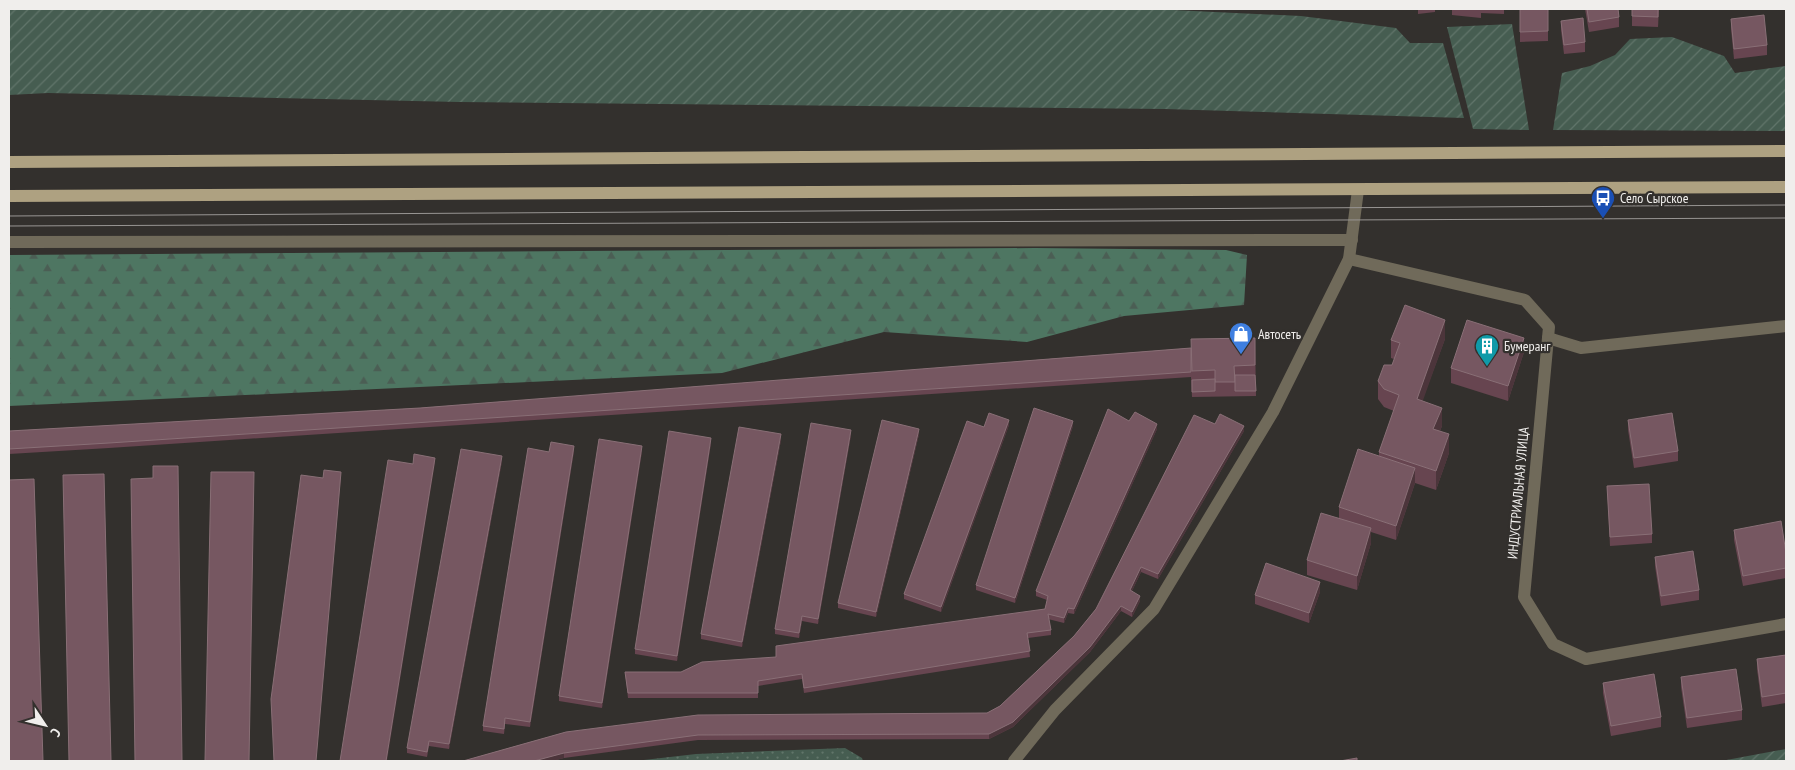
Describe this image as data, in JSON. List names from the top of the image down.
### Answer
{
  "streets": {
    "street": ["ИНДУСТРИАЛЬНАЯ УЛИЦА"]
  },
  "places": {
    "bus stop": ["Село Сырское"],
    "shop": ["Автосеть"],
    "building": ["Бумеранг"]
  },
  "north": "bottom right"
}
